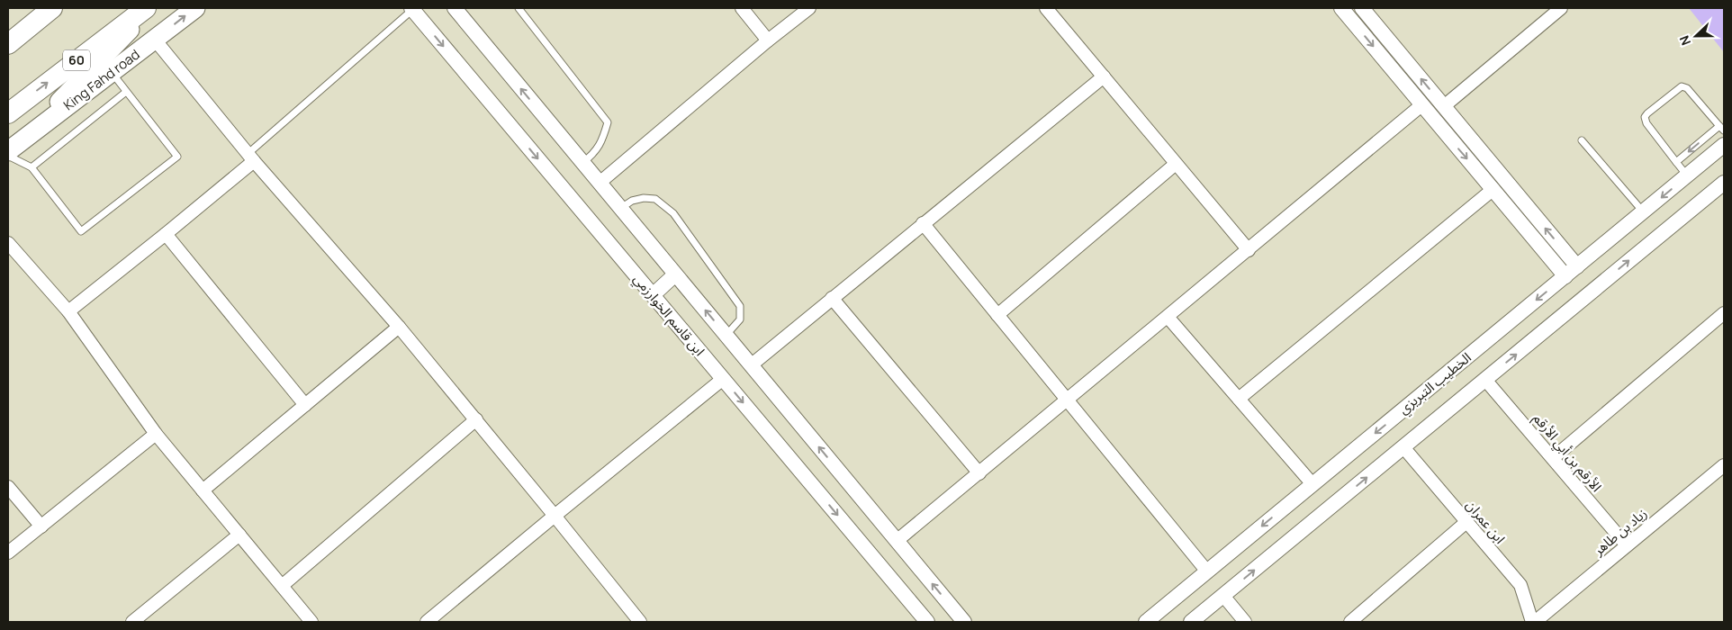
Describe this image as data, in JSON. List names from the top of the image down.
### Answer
{
  "streets": {
    "highway": ["60"],
    "main road": ["King Fahd road"],
    "street": [
      "ابن قاسم الخوارزمي",
      "الخطيب التبريزي",
      "الأرقم بن أبي الأرقم",
      "ابن عمران",
      "زياد بن طاهر"
    ]
  },
  "crossings": [
    ["الأرقم بن أبي الأرقم", "زياد بن طاهر"],
    ["ابن عمران", "زياد بن طاهر"]
  ],
  "north": "left"
}
